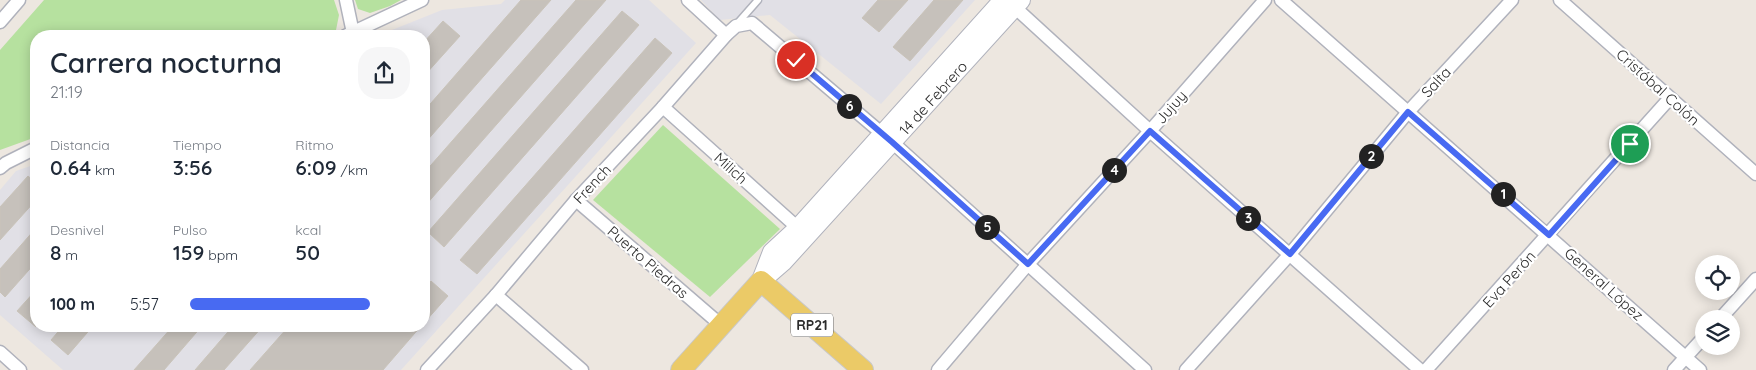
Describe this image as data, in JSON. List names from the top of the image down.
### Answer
{
  "streets": {
    "main road": ["14 de Febrero", "RP21"],
    "street": [
      "Salta",
      "Cristóbal Colón",
      "Jujuy",
      "Milich",
      "French",
      "Puerto Piedras",
      "Eva Perón",
      "General López"
    ]
  },
  "crossings": [
    ["Salta", "General López"],
    ["Cristóbal Colón", "Eva Perón"],
    ["14 de Febrero", "Milich"],
    ["14 de Febrero", "Puerto Piedras"],
    ["14 de Febrero", "RP21"],
    ["Milich", "French"],
    ["French", "Puerto Piedras"],
    ["Eva Perón", "General López"]
  ],
  "page": {
    "heading": ["Carrera nocturna", "21:19"],
    "pins": [
      "6",
      "2",
      "4",
      "1",
      "3",
      "5"
    ],
    "stats": [
      ["Distancia", "0.64 km"],
      ["Tiempo", "3:56"],
      ["Ritmo", "6:09 /km"],
      ["Desnivel", "8 m"],
      ["Pulso", "159 bpm"],
      ["kcal", "50"]
    ],
    "list": [
      {
        "name": "100 m",
        "note": "5:57"
      }
    ]
  }
}
